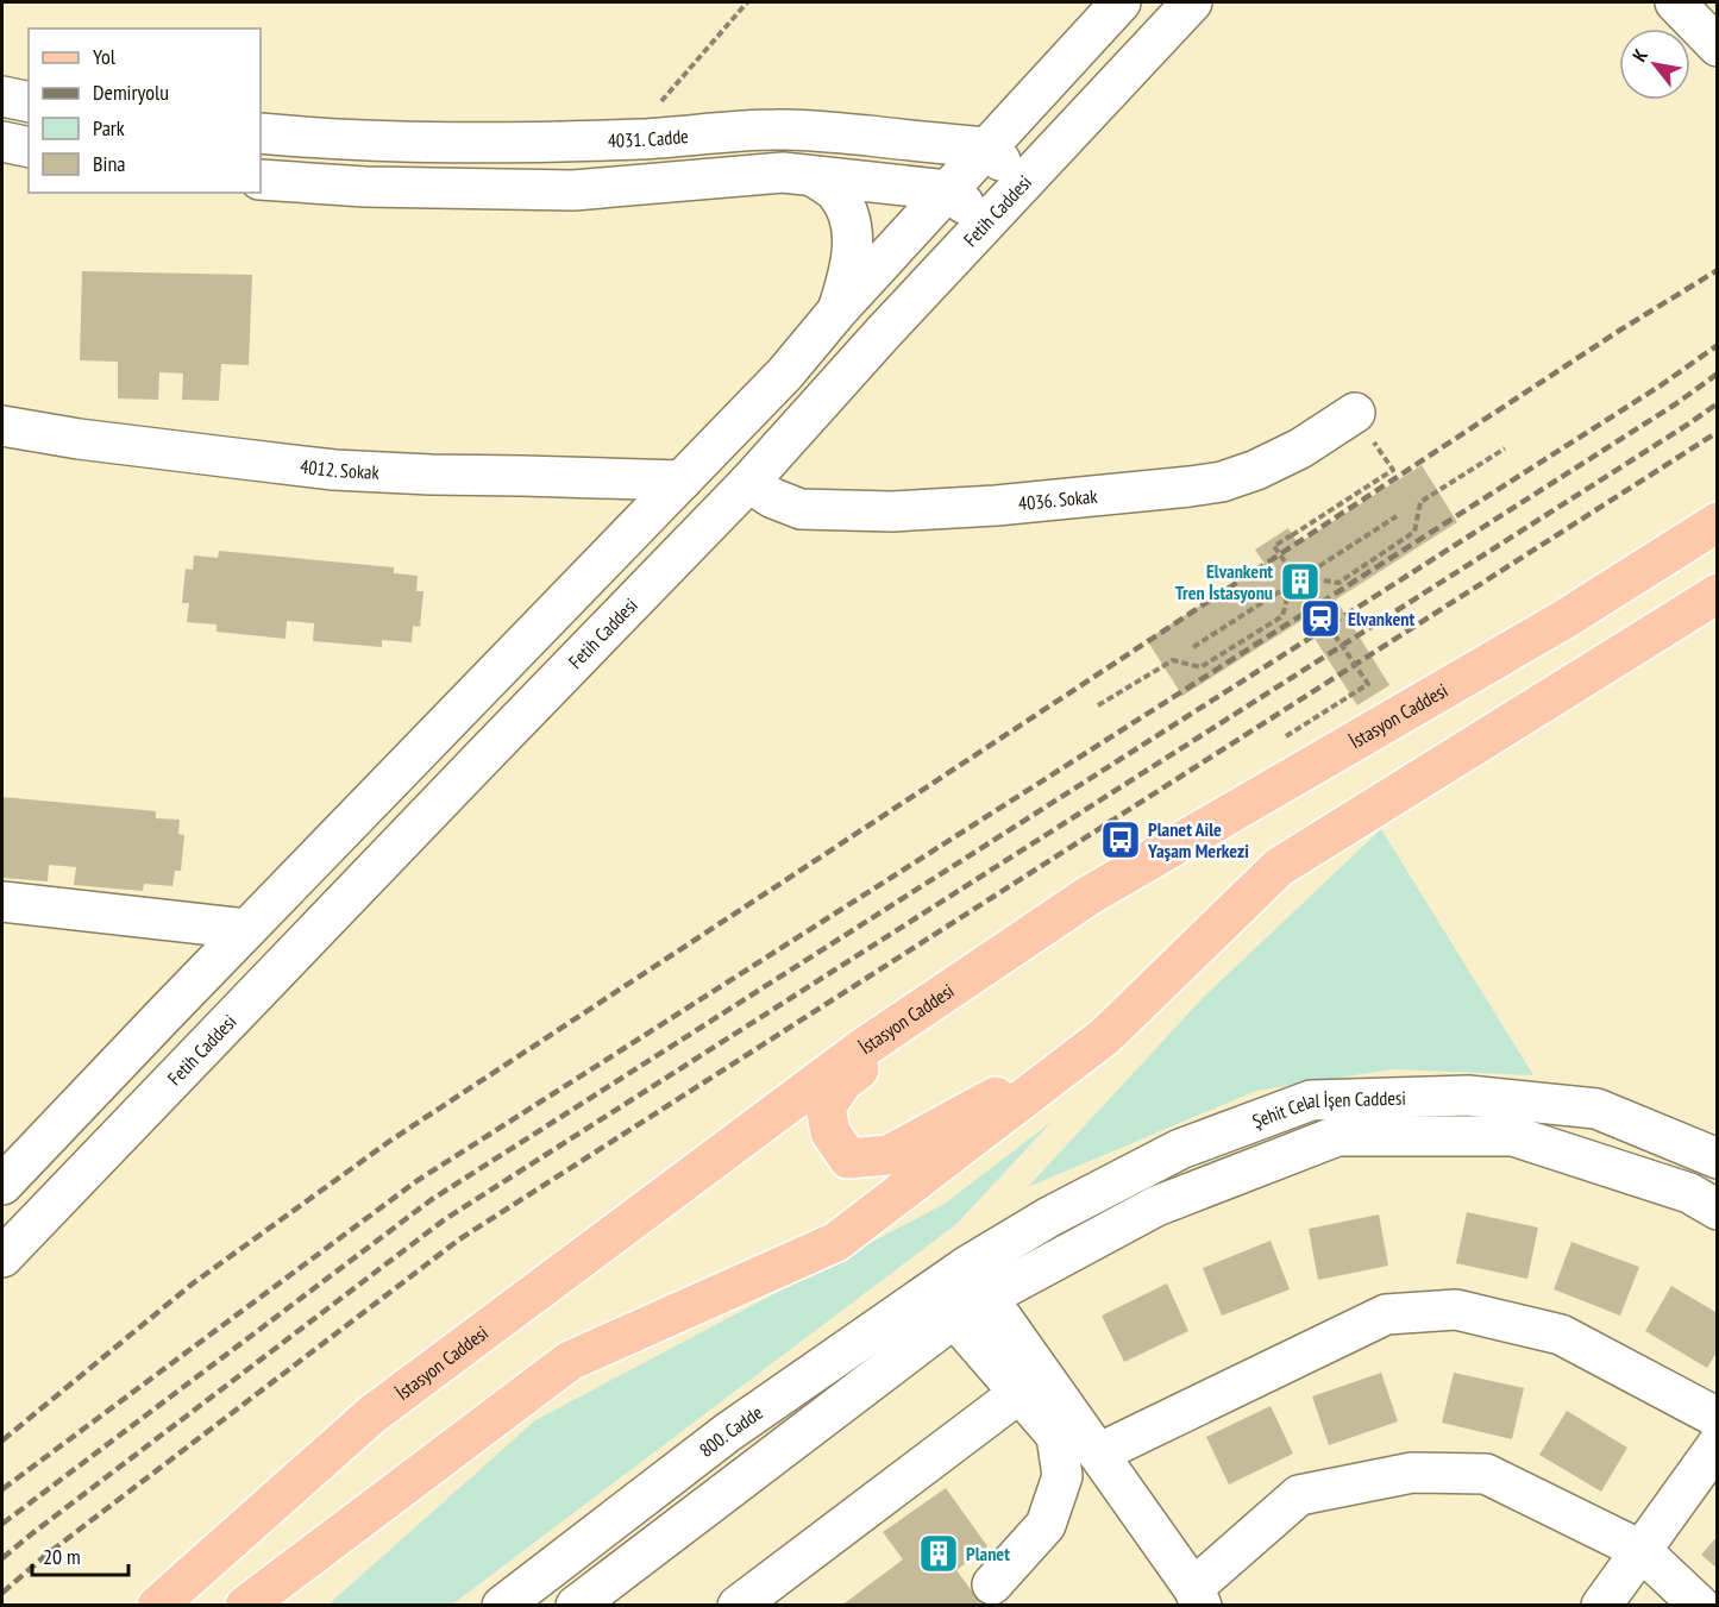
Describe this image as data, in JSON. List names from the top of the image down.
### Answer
{
  "streets": {
    "main road": ["İstasyon Caddesi"],
    "street": [
      "4031. Cadde",
      "Fetih Caddesi",
      "4012. Sokak",
      "4036. Sokak",
      "Şehit Celal İşen Caddesi",
      "800. Cadde"
    ]
  },
  "crossings": [
    ["Fetih Caddesi", "4036. Sokak"],
    ["Şehit Celal İşen Caddesi", "800. Cadde"]
  ],
  "places": {
    "building": ["Elvankent Tren İstasyonu", "Planet"],
    "station": ["Elvankent"],
    "bus stop": ["Planet Aile Yaşam Merkezi"]
  },
  "legend": [
    "Yol",
    "Demiryolu",
    "Park",
    "Bina"
  ],
  "scale_bar": "20 m",
  "north": "top left"
}
